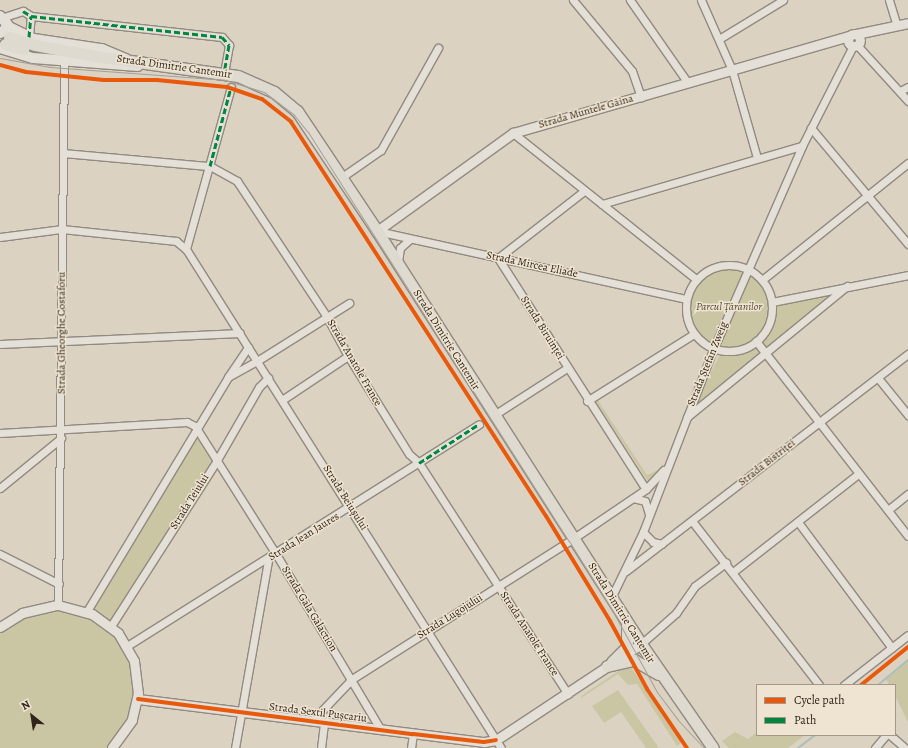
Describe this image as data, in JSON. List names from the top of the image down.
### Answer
{
  "streets": {
    "main road": ["Strada Dimitrie Cantemir"],
    "street": [
      "Strada Muntele Găina",
      "Strada Mircea Eliade",
      "Strada Biruinței",
      "Strada Gheorghe Costaforu",
      "Strada Anatole France",
      "Strada Ștefan Zweig",
      "Strada Bistriței",
      "Strada Beiușului",
      "Strada Teiului",
      "Strada Jean Jaures",
      "Strada Gala Galaction",
      "Strada Lugojului",
      "Strada Sextil Pușcariu"
    ]
  },
  "crossings": [
    ["Strada Dimitrie Cantemir", "Strada Muntele Găina"],
    ["Strada Dimitrie Cantemir", "Strada Mircea Eliade"],
    ["Strada Dimitrie Cantemir", "Strada Ștefan Zweig"],
    ["Strada Dimitrie Cantemir", "Strada Lugojului"],
    ["Strada Dimitrie Cantemir", "Strada Sextil Pușcariu"],
    ["Strada Muntele Găina", "Strada Mircea Eliade"],
    ["Strada Muntele Găina", "Strada Ștefan Zweig"],
    ["Strada Mircea Eliade", "Strada Biruinței"],
    ["Strada Biruinței", "Strada Lugojului"],
    ["Strada Gheorghe Costaforu", "Strada Anatole France"],
    ["Strada Anatole France", "Strada Jean Jaures"],
    ["Strada Anatole France", "Strada Lugojului"],
    ["Strada Anatole France", "Strada Sextil Pușcariu"],
    ["Strada Ștefan Zweig", "Strada Bistriței"],
    ["Strada Ștefan Zweig", "Strada Lugojului"],
    ["Strada Beiușului", "Strada Teiului"],
    ["Strada Beiușului", "Strada Jean Jaures"],
    ["Strada Beiușului", "Strada Lugojului"],
    ["Strada Beiușului", "Strada Sextil Pușcariu"],
    ["Strada Teiului", "Strada Gala Galaction"],
    ["Strada Jean Jaures", "Strada Gala Galaction"],
    ["Strada Gala Galaction", "Strada Lugojului"],
    ["Strada Gala Galaction", "Strada Sextil Pușcariu"],
    ["Strada Lugojului", "Strada Sextil Pușcariu"]
  ],
  "parks": ["Parcul Țăranilor"],
  "legend": ["Cycle path", "Path"],
  "north": "top left"
}
